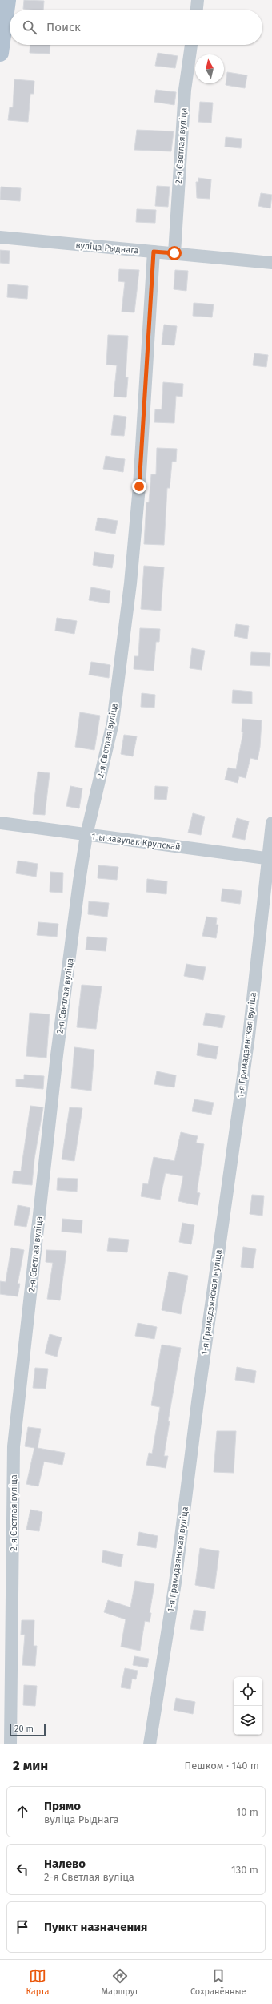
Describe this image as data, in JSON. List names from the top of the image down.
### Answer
{
  "streets": {
    "street": [
      "2-я Светлая вуліца",
      "вуліца Рыднага",
      "1-ы завулак Крупскай",
      "1-я Грамадзянская вуліца"
    ]
  },
  "crossings": [
    ["2-я Светлая вуліца", "вуліца Рыднага"],
    ["2-я Светлая вуліца", "1-ы завулак Крупскай"],
    ["1-ы завулак Крупскай", "1-я Грамадзянская вуліца"]
  ],
  "scale_bar": "20 m",
  "north": "top",
  "page": {
    "search": "Поиск",
    "scale": "20 m",
    "heading": ["2 мин", "Пешком · 140 m"],
    "list": [
      ["Прямо", "вуліца Рыднага", "10 m"],
      ["Налево", "2-я Светлая вуліца", "130 m"],
      "Пункт назначения"
    ],
    "nav": ["Карта", "Маршрут", "Сохранённые"]
  }
}
